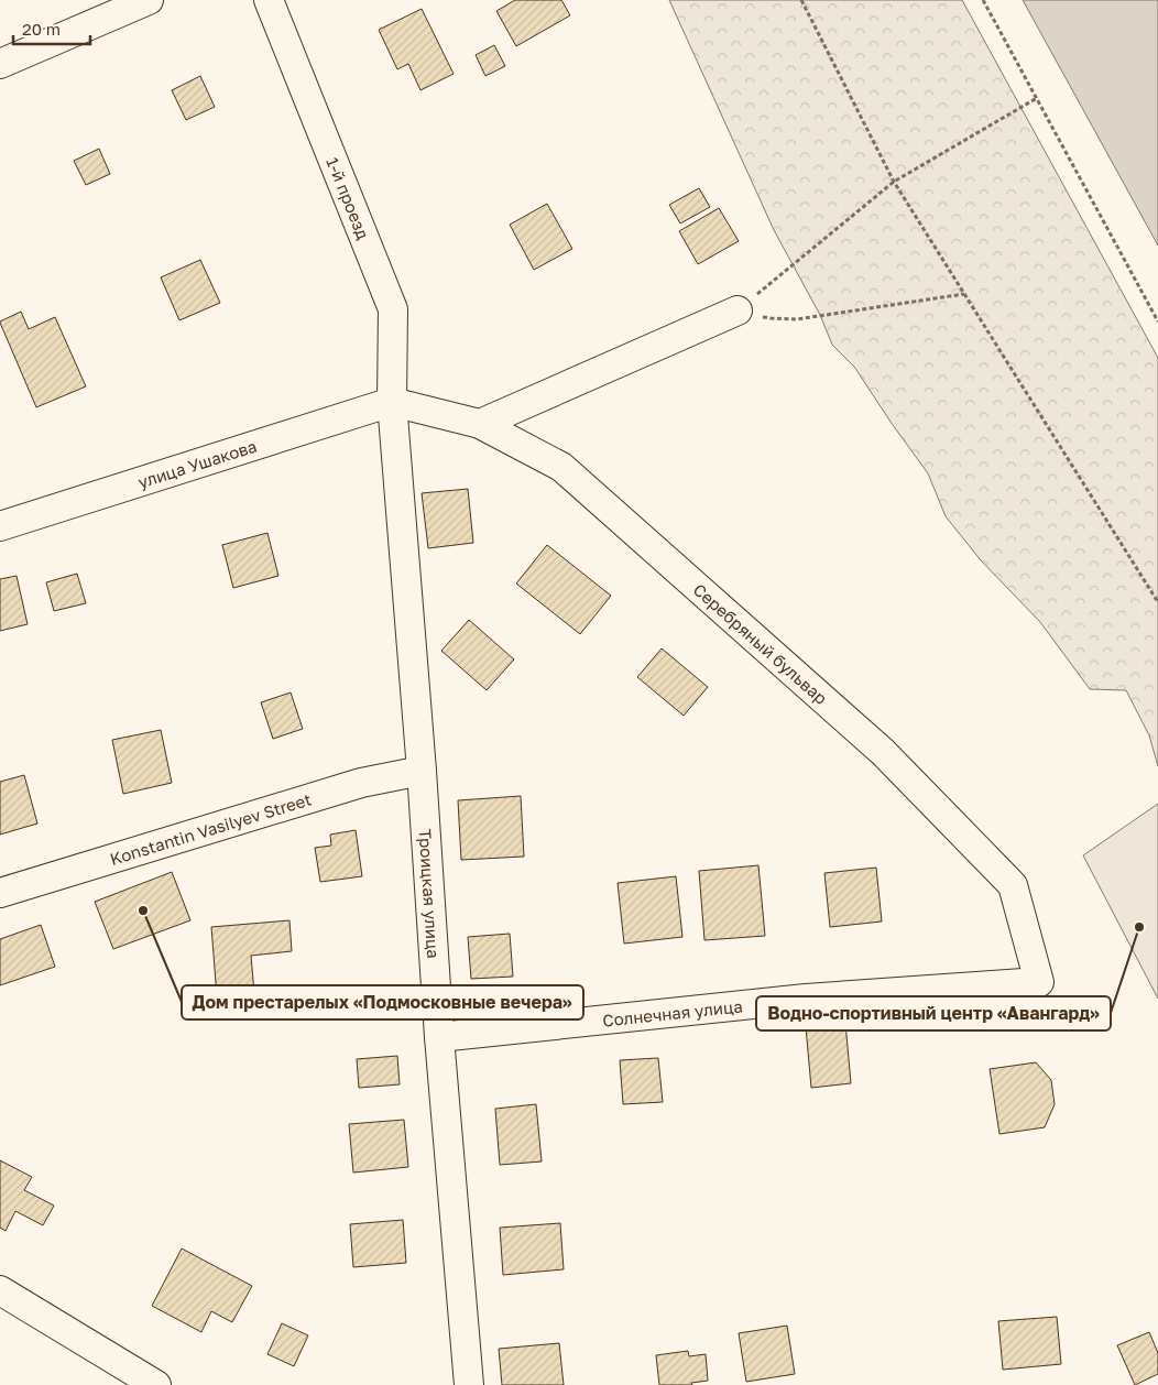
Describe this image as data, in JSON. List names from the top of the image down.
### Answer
{
  "streets": {
    "street": [
      "1-й проезд",
      "улица Ушакова",
      "Серебряный бульвар",
      "Konstantin Vasilyev Street",
      "Троицкая улица",
      "Солнечная улица"
    ]
  },
  "crossings": [
    ["1-й проезд", "улица Ушакова"],
    ["1-й проезд", "Серебряный бульвар"],
    ["1-й проезд", "Троицкая улица"],
    ["улица Ушакова", "Серебряный бульвар"],
    ["улица Ушакова", "Троицкая улица"],
    ["Серебряный бульвар", "Троицкая улица"],
    ["Серебряный бульвар", "Солнечная улица"],
    ["Konstantin Vasilyev Street", "Троицкая улица"],
    ["Троицкая улица", "Солнечная улица"]
  ],
  "places": ["Дом престарелых «Подмосковные вечера»", "Водно-спортивный центр «Авангард»"],
  "scale_bar": "20 m"
}
